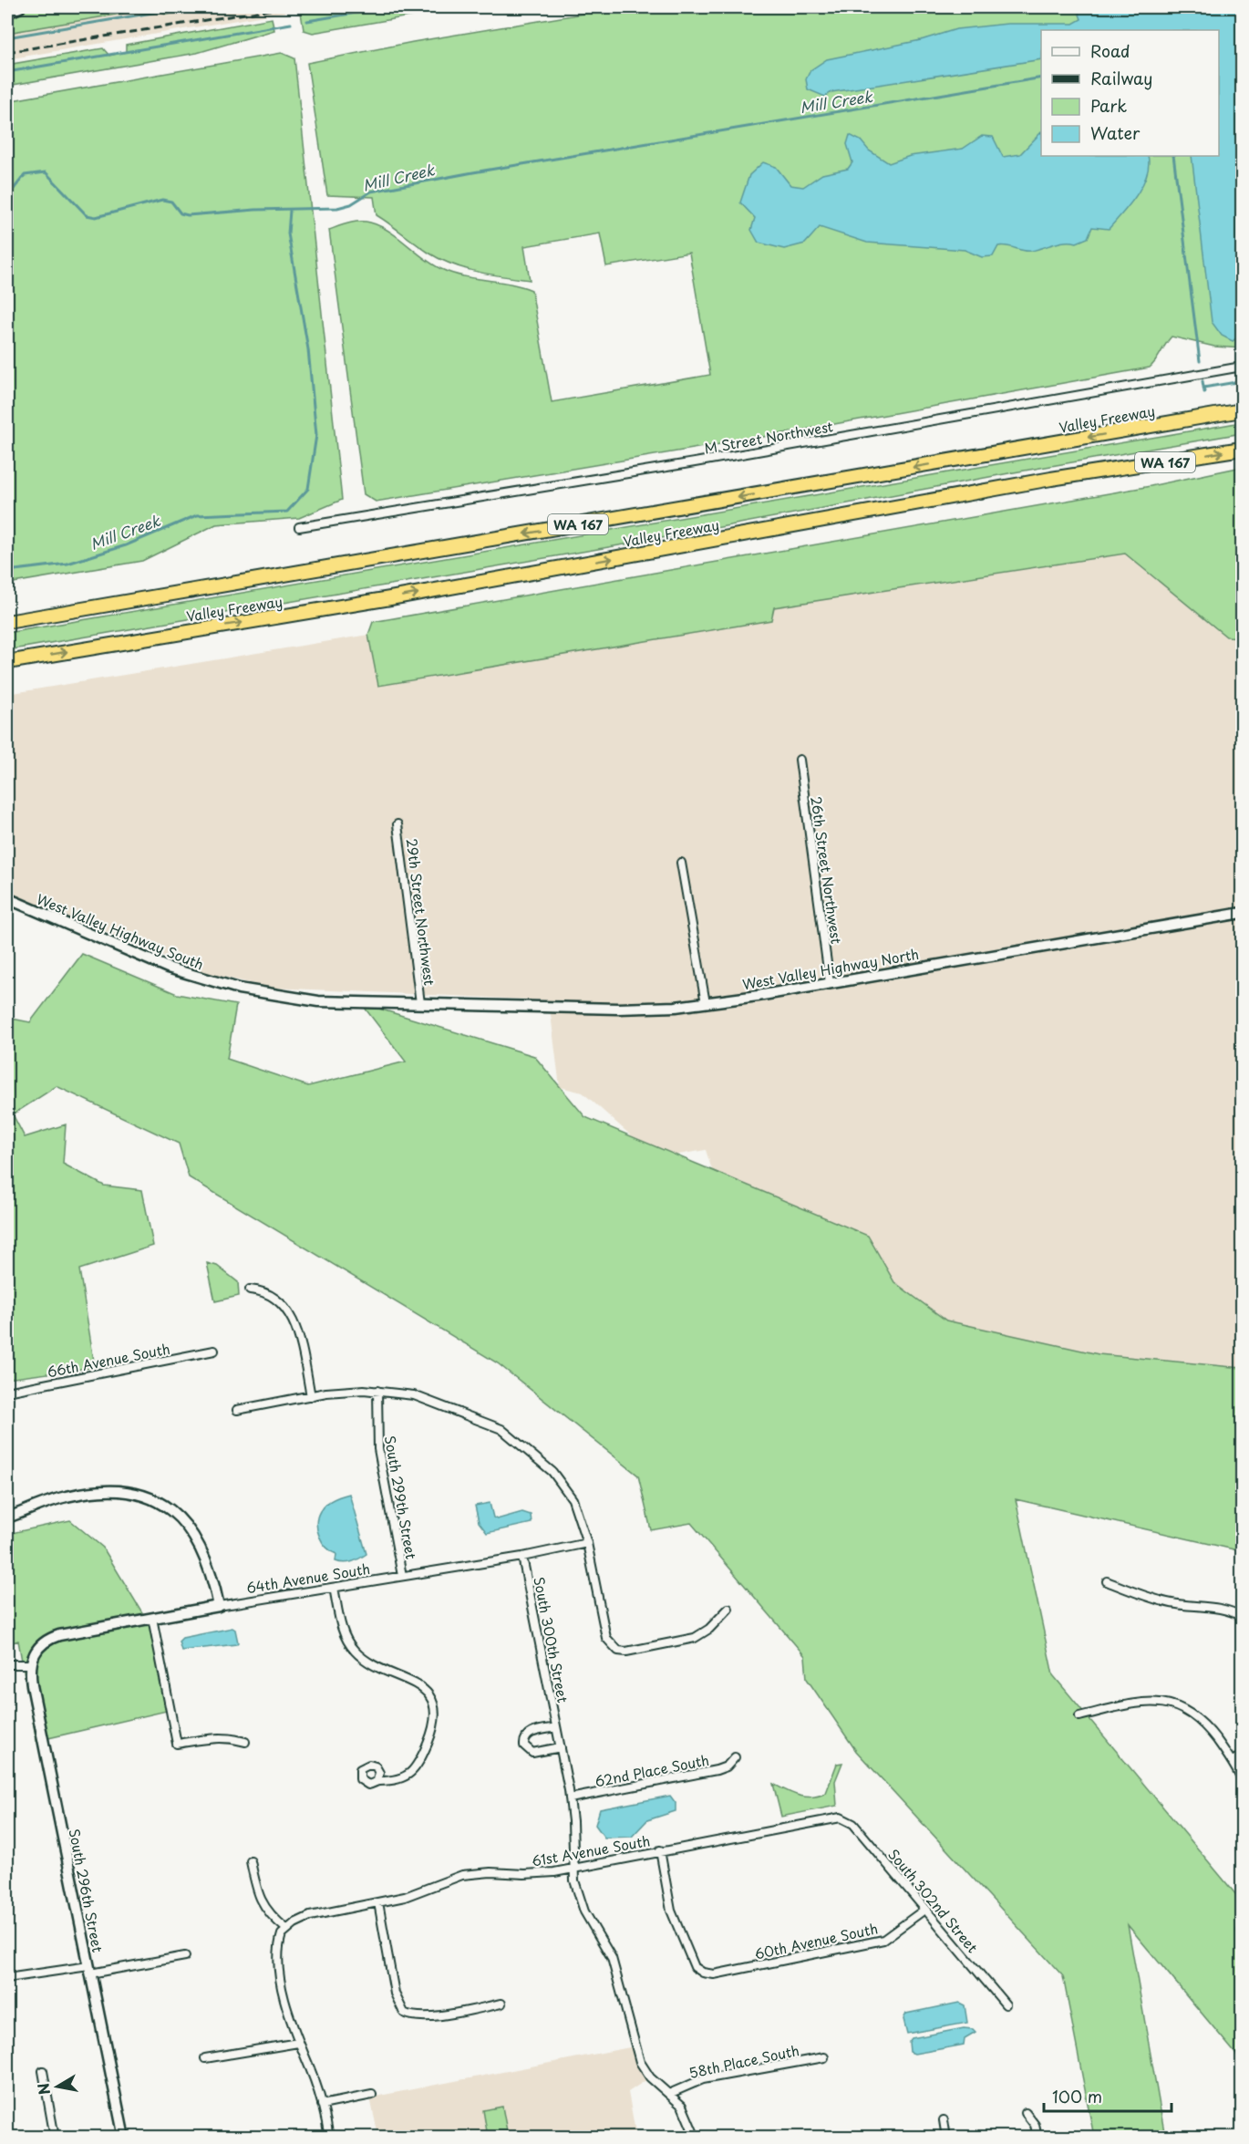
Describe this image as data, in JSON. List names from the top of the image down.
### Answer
{
  "streets": {
    "highway": ["Valley Freeway", "WA 167"],
    "main road": [
      "West Valley Highway South",
      "West Valley Highway North",
      "64th Avenue South",
      "South 296th Street"
    ],
    "street": [
      "M Street Northwest",
      "26th Street Northwest",
      "29th Street Northwest",
      "66th Avenue South",
      "South 299th Street",
      "South 300th Street",
      "62nd Place South",
      "61st Avenue South",
      "South 302nd Street",
      "60th Avenue South",
      "58th Place South"
    ]
  },
  "crossings": [
    ["26th Street Northwest", "West Valley Highway North"],
    ["29th Street Northwest", "West Valley Highway South"],
    ["29th Street Northwest", "West Valley Highway North"],
    ["West Valley Highway South", "West Valley Highway North"],
    ["South 299th Street", "64th Avenue South"],
    ["64th Avenue South", "South 300th Street"],
    ["64th Avenue South", "South 296th Street"],
    ["South 300th Street", "62nd Place South"],
    ["South 300th Street", "61st Avenue South"],
    ["South 300th Street", "58th Place South"],
    ["61st Avenue South", "South 302nd Street"],
    ["61st Avenue South", "60th Avenue South"],
    ["South 302nd Street", "60th Avenue South"]
  ],
  "water": ["Mill Creek"],
  "legend": [
    "Road",
    "Railway",
    "Park",
    "Water"
  ],
  "scale_bar": "100 m",
  "north": "left"
}
